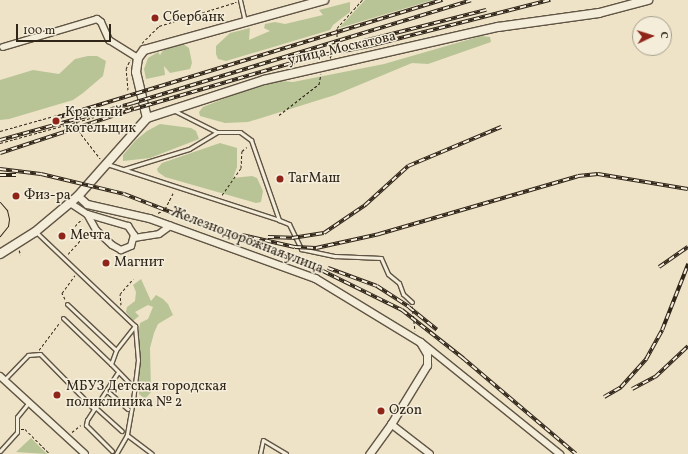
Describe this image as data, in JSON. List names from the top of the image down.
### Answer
{
  "streets": {
    "main road": ["улица Москатова"],
    "street": ["Железнодорожная улица"]
  },
  "crossings": [
    ["улица Москатова", "Железнодорожная улица"]
  ],
  "places": [
    "Сбербанк",
    "Красный котельщик",
    "ТагМаш",
    "Физ-ра",
    "Мечта",
    "Магнит",
    "МБУЗ Детская городская поликлиника № 2",
    "Ozon"
  ],
  "scale_bar": "100 m",
  "north": "right"
}
